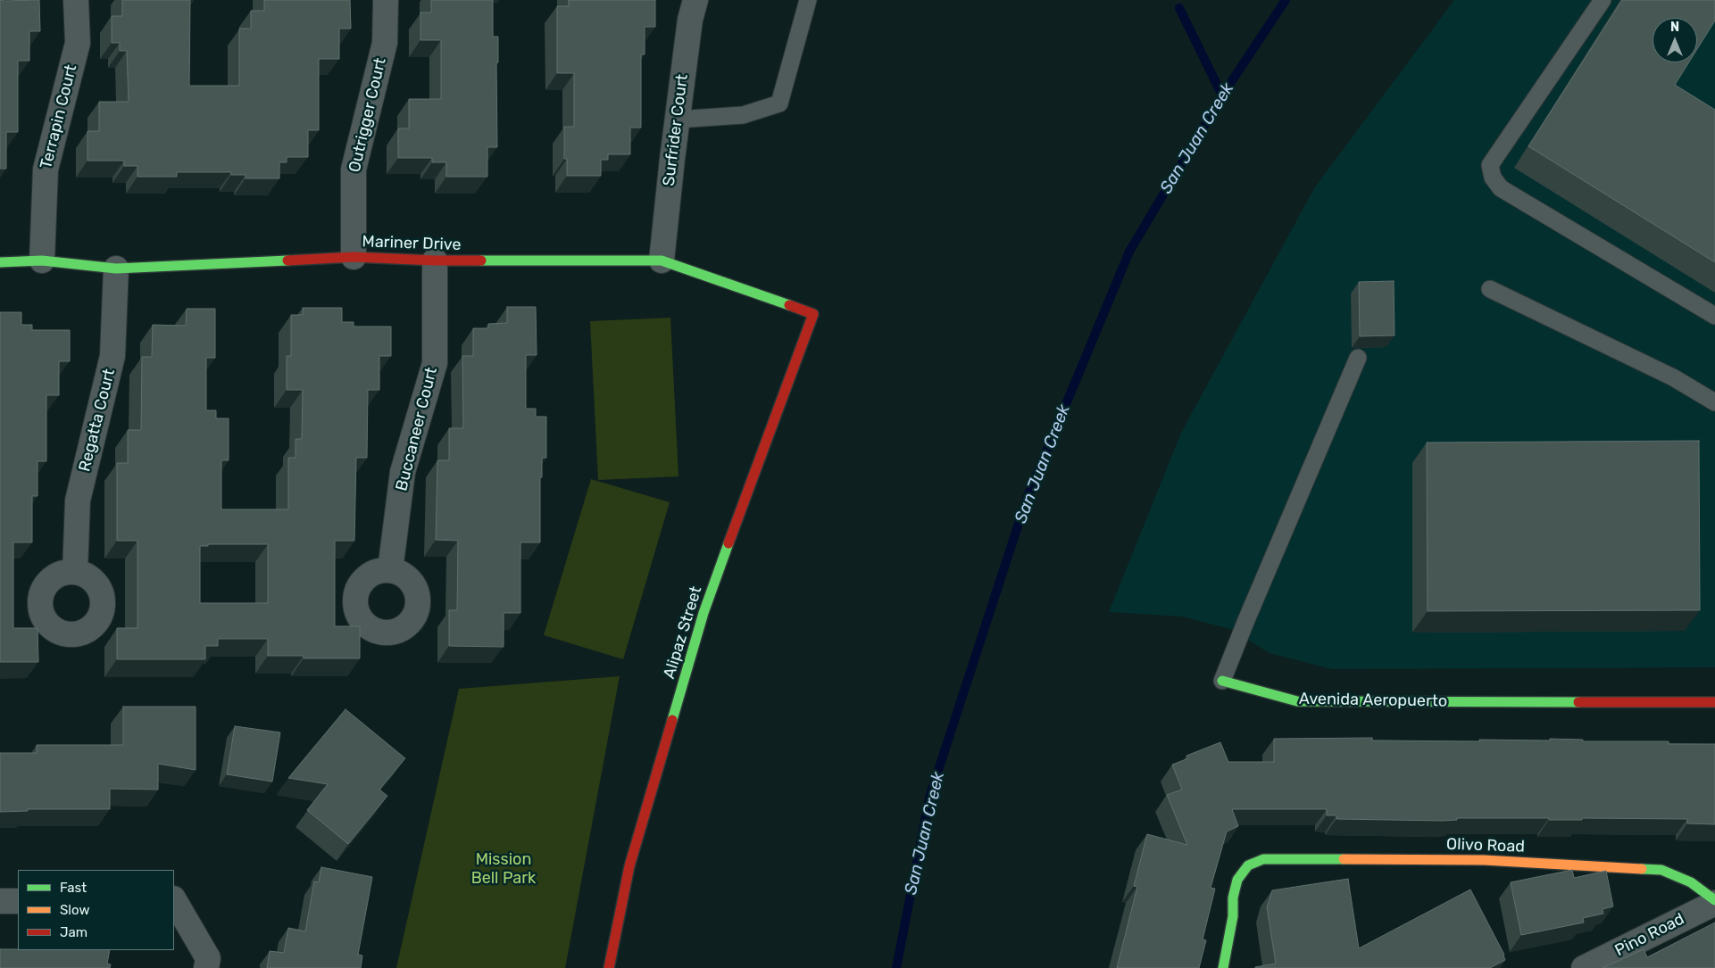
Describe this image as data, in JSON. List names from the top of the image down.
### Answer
{
  "streets": {
    "street": [
      "Outrigger Court",
      "Terrapin Court",
      "Surfrider Court",
      "Mariner Drive",
      "Regatta Court",
      "Buccaneer Court",
      "Alipaz Street",
      "Avenida Aeropuerto",
      "Olivo Road",
      "Pino Road"
    ]
  },
  "crossings": [
    ["Outrigger Court", "Mariner Drive"],
    ["Terrapin Court", "Mariner Drive"],
    ["Surfrider Court", "Mariner Drive"],
    ["Mariner Drive", "Regatta Court"],
    ["Mariner Drive", "Buccaneer Court"],
    ["Mariner Drive", "Alipaz Street"],
    ["Olivo Road", "Pino Road"]
  ],
  "water": ["San Juan Creek"],
  "parks": ["Mission Bell Park"],
  "legend": ["Fast", "Slow", "Jam"],
  "north": "top"
}
